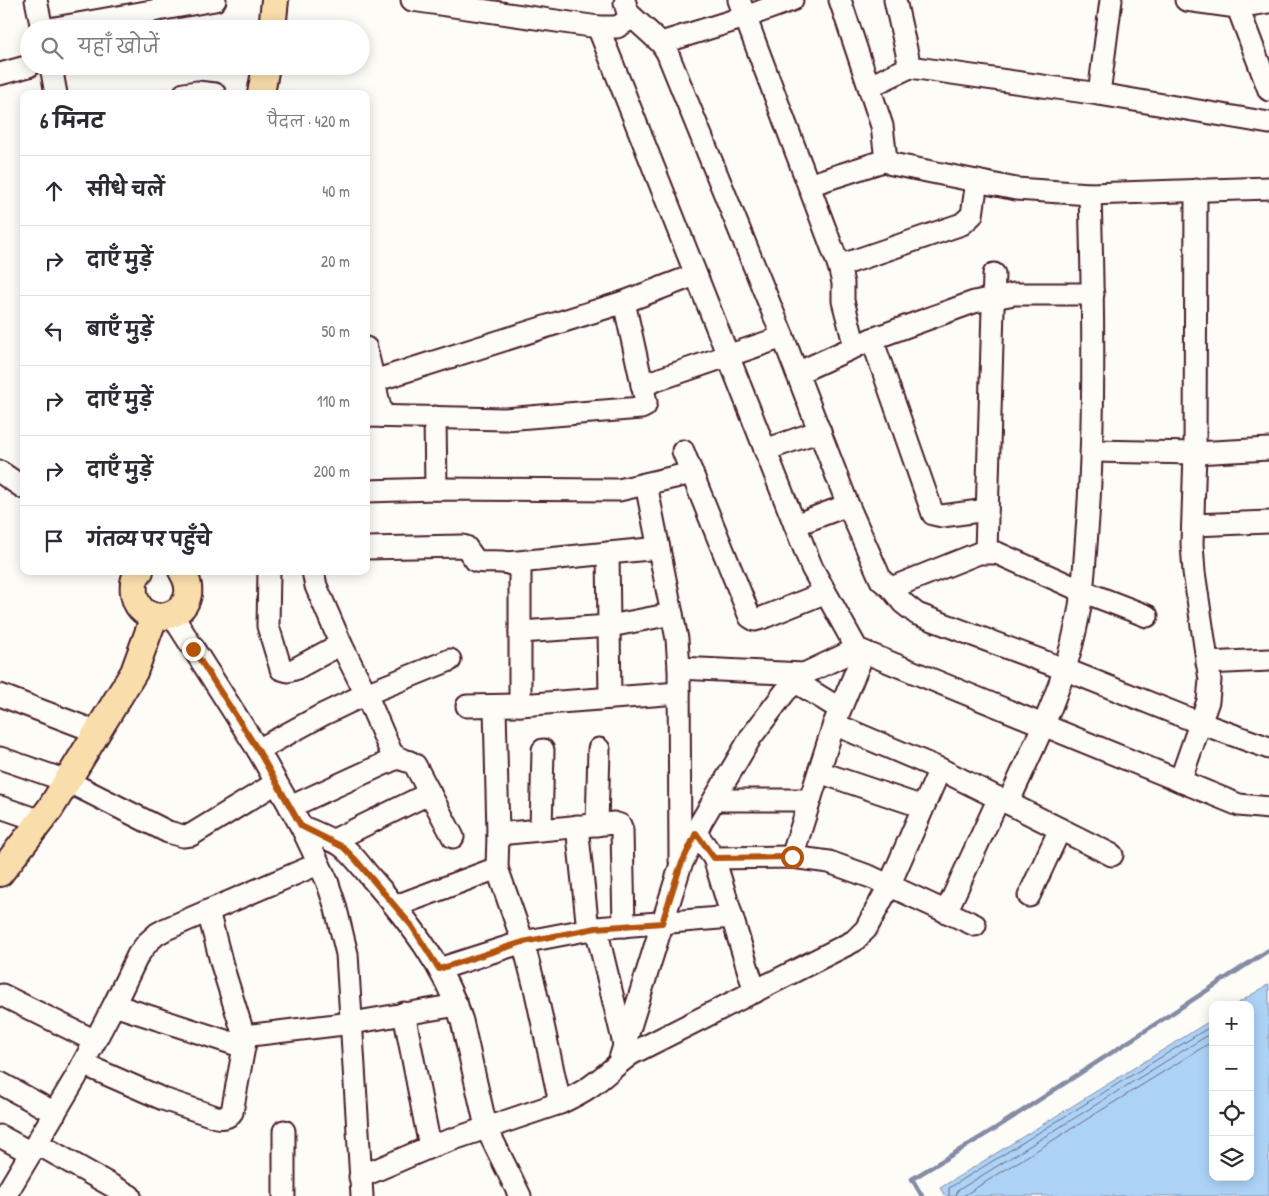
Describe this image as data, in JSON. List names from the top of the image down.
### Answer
{
  "page": {
    "search": "यहाँ खोजें",
    "heading": ["6 मिनट", "पैदल · 420 m"],
    "list": [
      ["सीधे चलें", "40 m"],
      ["दाएँ मुड़ें", "20 m"],
      ["बाएँ मुड़ें", "50 m"],
      ["दाएँ मुड़ें", "110 m"],
      ["दाएँ मुड़ें", "200 m"],
      "गंतव्य पर पहुँचे"
    ],
    "map_buttons": ["+", "−"]
  }
}
